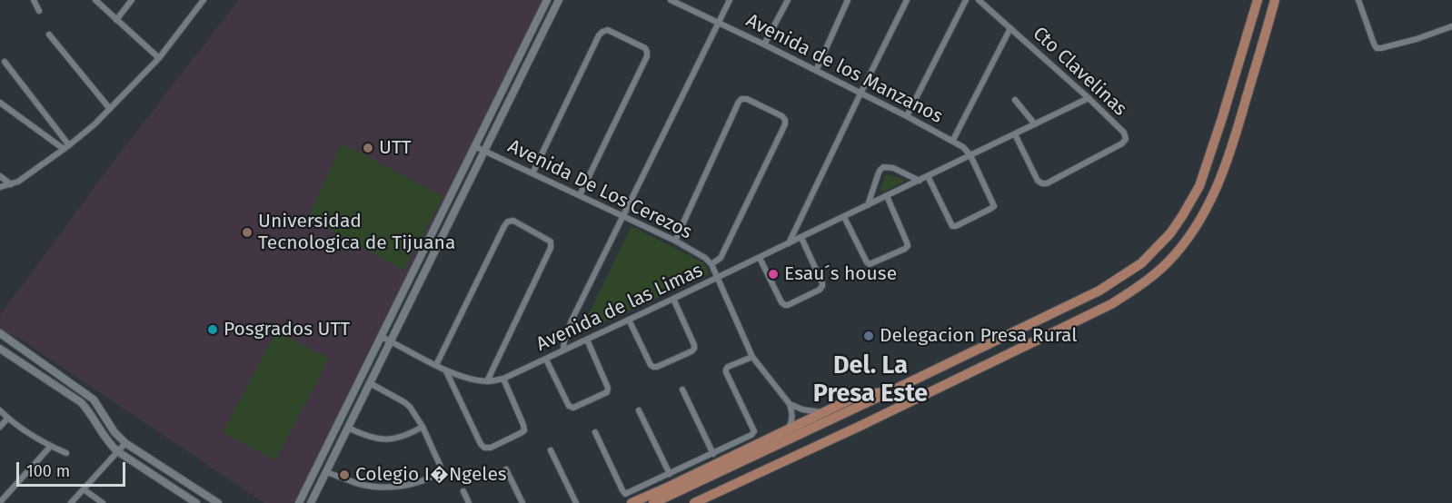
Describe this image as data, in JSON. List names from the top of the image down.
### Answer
{
  "streets": {
    "street": [
      "Avenida de los Manzanos",
      "Cto Clavelinas",
      "Avenida De Los Cerezos",
      "Avenida de las Limas"
    ]
  },
  "crossings": [
    ["Avenida de los Manzanos", "Avenida de las Limas"],
    ["Cto Clavelinas", "Avenida de las Limas"]
  ],
  "districts": ["Del. La Presa Este"],
  "places": [
    "UTT",
    "Universidad Tecnologica de Tijuana",
    "Esau´s house",
    "Posgrados UTT",
    "Delegacion Presa Rural",
    "Colegio I�Ngeles"
  ],
  "scale_bar": "100 m"
}
